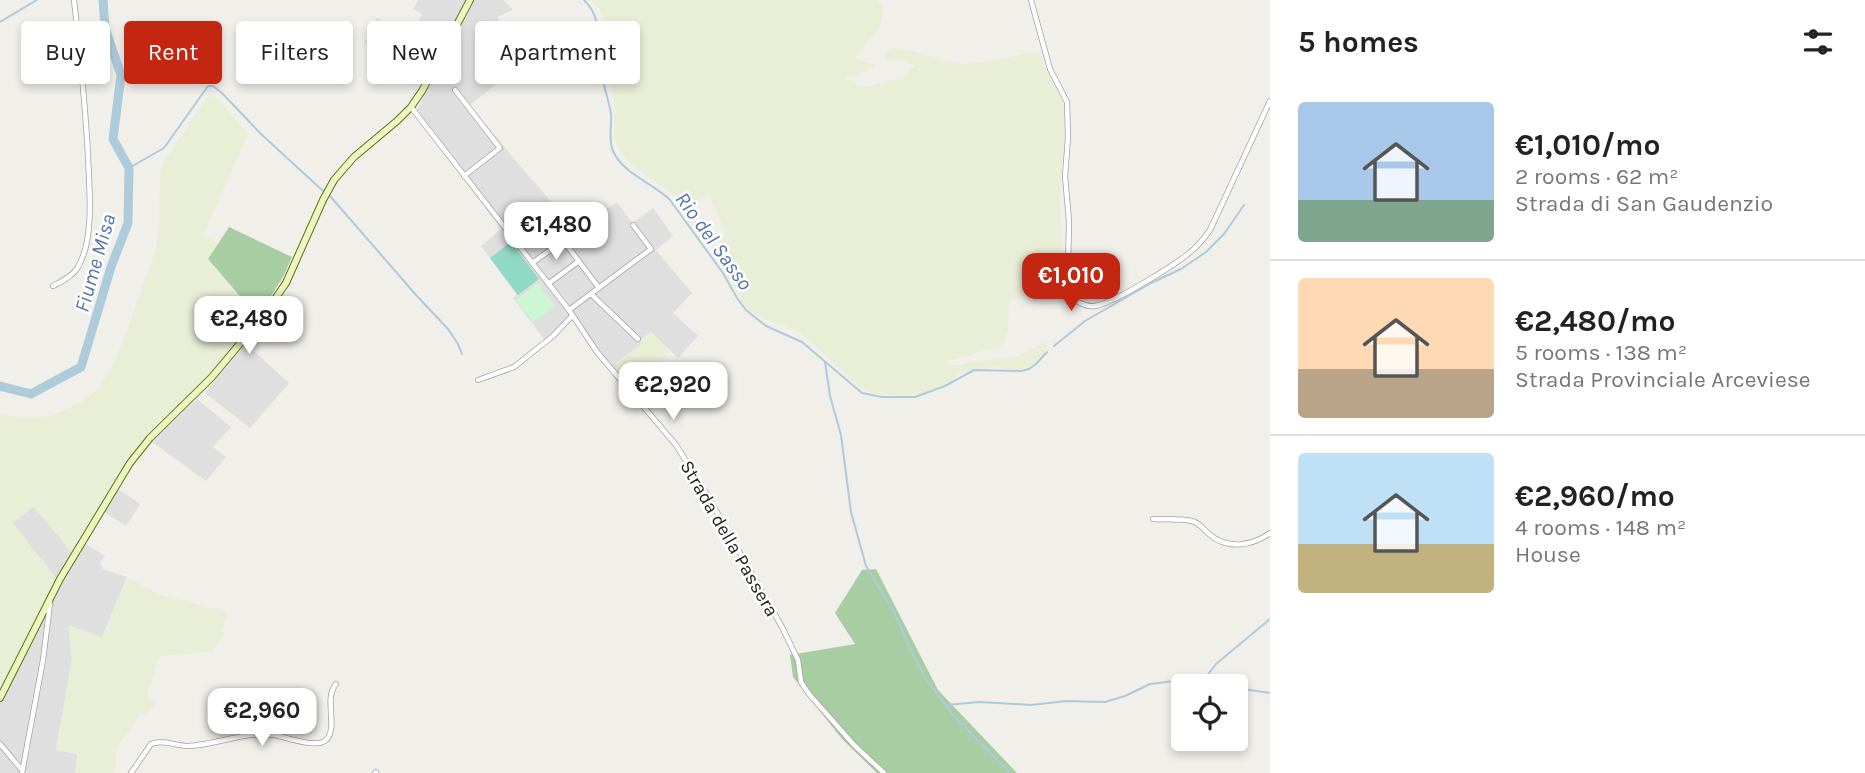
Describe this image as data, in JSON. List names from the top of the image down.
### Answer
{
  "streets": {
    "street": ["Strada della Passera"]
  },
  "water": ["Rio del Sasso", "Fiume Misa"],
  "page": {
    "heading": "5 homes",
    "chip": [
      "Buy",
      "Rent",
      "Filters",
      "New",
      "Apartment"
    ],
    "list": [
      {
        "name": "€1,010/mo",
        "note": "2 rooms · 62 m² · Strada di San Gaudenzio"
      },
      {
        "name": "€2,480/mo",
        "note": "5 rooms · 138 m² · Strada Provinciale Arceviese"
      },
      {
        "name": "€2,960/mo",
        "note": "4 rooms · 148 m² · House"
      }
    ],
    "price": [
      "€1,480",
      "€1,010",
      "€2,480",
      "€2,920",
      "€2,960"
    ]
  }
}
